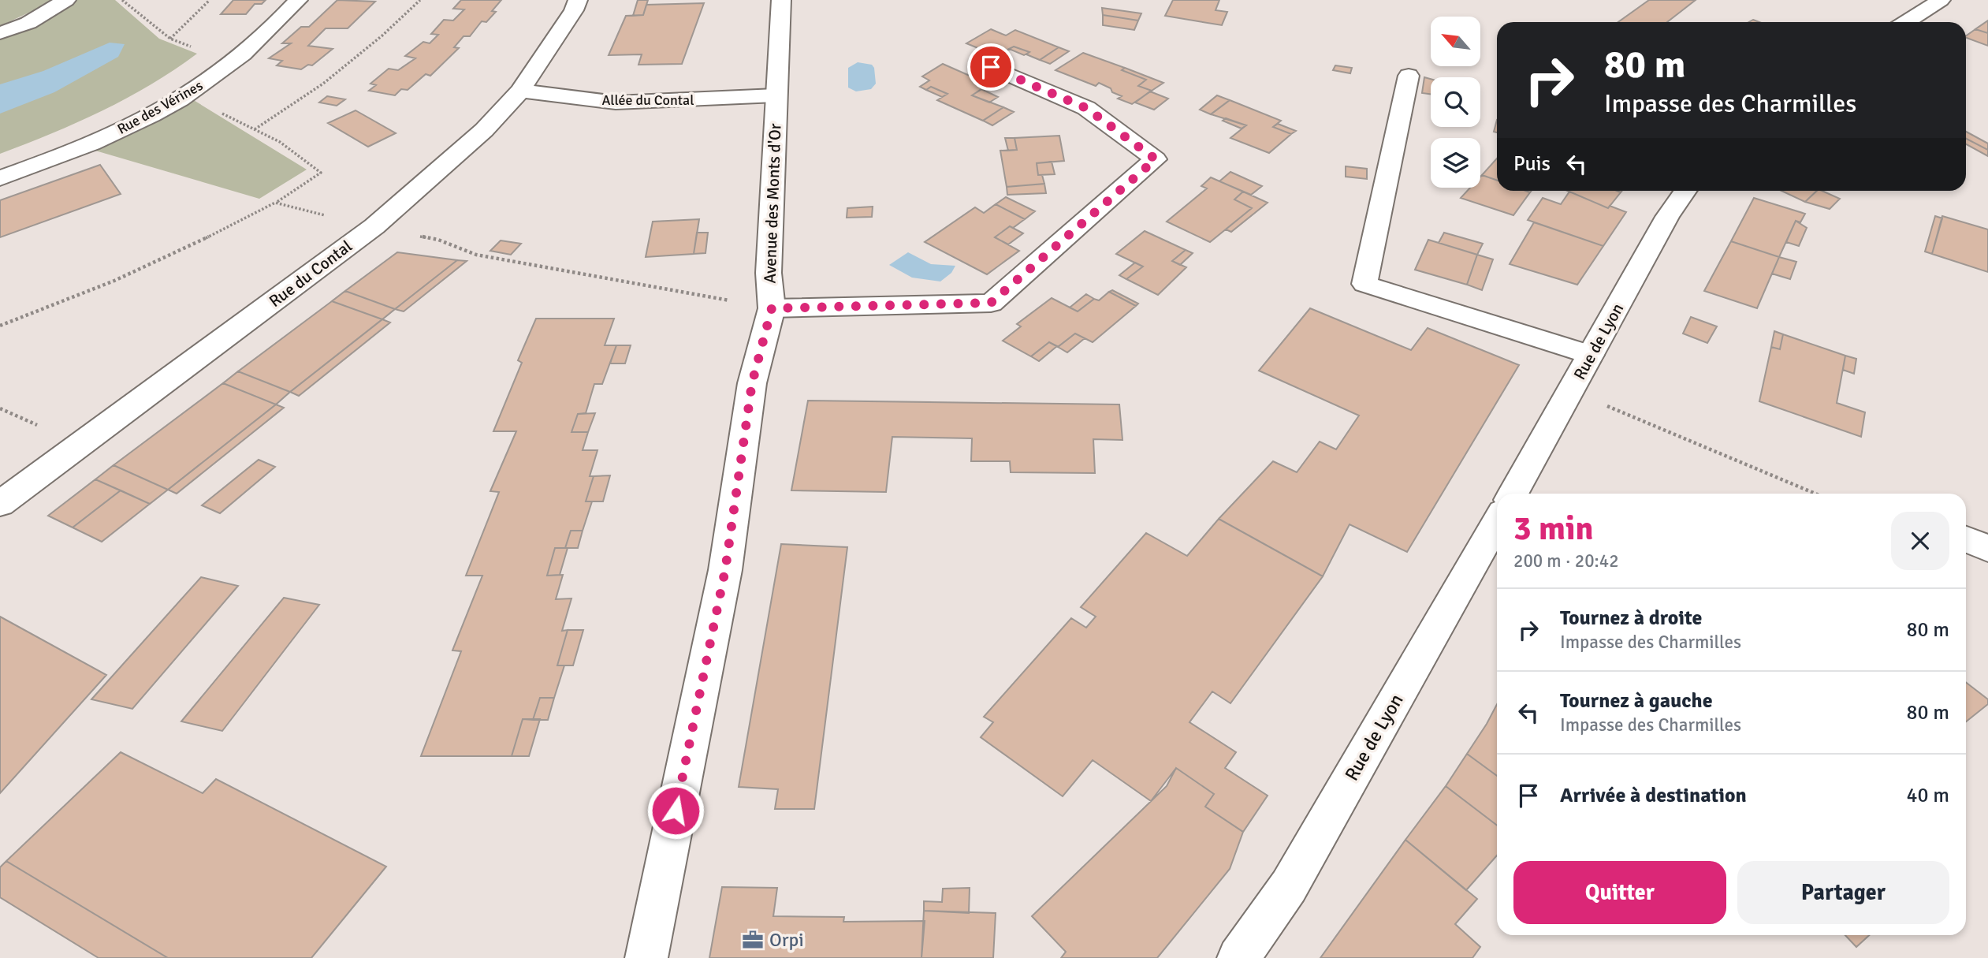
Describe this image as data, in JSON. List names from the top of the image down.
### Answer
{
  "streets": {
    "street": [
      "Allée du Contal",
      "Rue des Vérines",
      "Avenue des Monts d'Or",
      "Rue du Contal",
      "Rue de Lyon"
    ]
  },
  "crossings": [
    ["Allée du Contal", "Avenue des Monts d'Or"],
    ["Allée du Contal", "Rue du Contal"]
  ],
  "places": {
    "office": ["Orpi"]
  },
  "north": "top left",
  "page": {
    "turn": ["80 m", "Impasse des Charmilles"],
    "then": "Puis",
    "heading": ["3 min", "200 m · 20:42"],
    "list": [
      {
        "name": "Tournez à droite",
        "note": "Impasse des Charmilles",
        "value": "80 m"
      },
      {
        "name": "Tournez à gauche",
        "note": "Impasse des Charmilles",
        "value": "80 m"
      },
      {
        "name": "Arrivée à destination",
        "value": "40 m"
      }
    ],
    "buttons": ["Quitter", "Partager"]
  }
}
